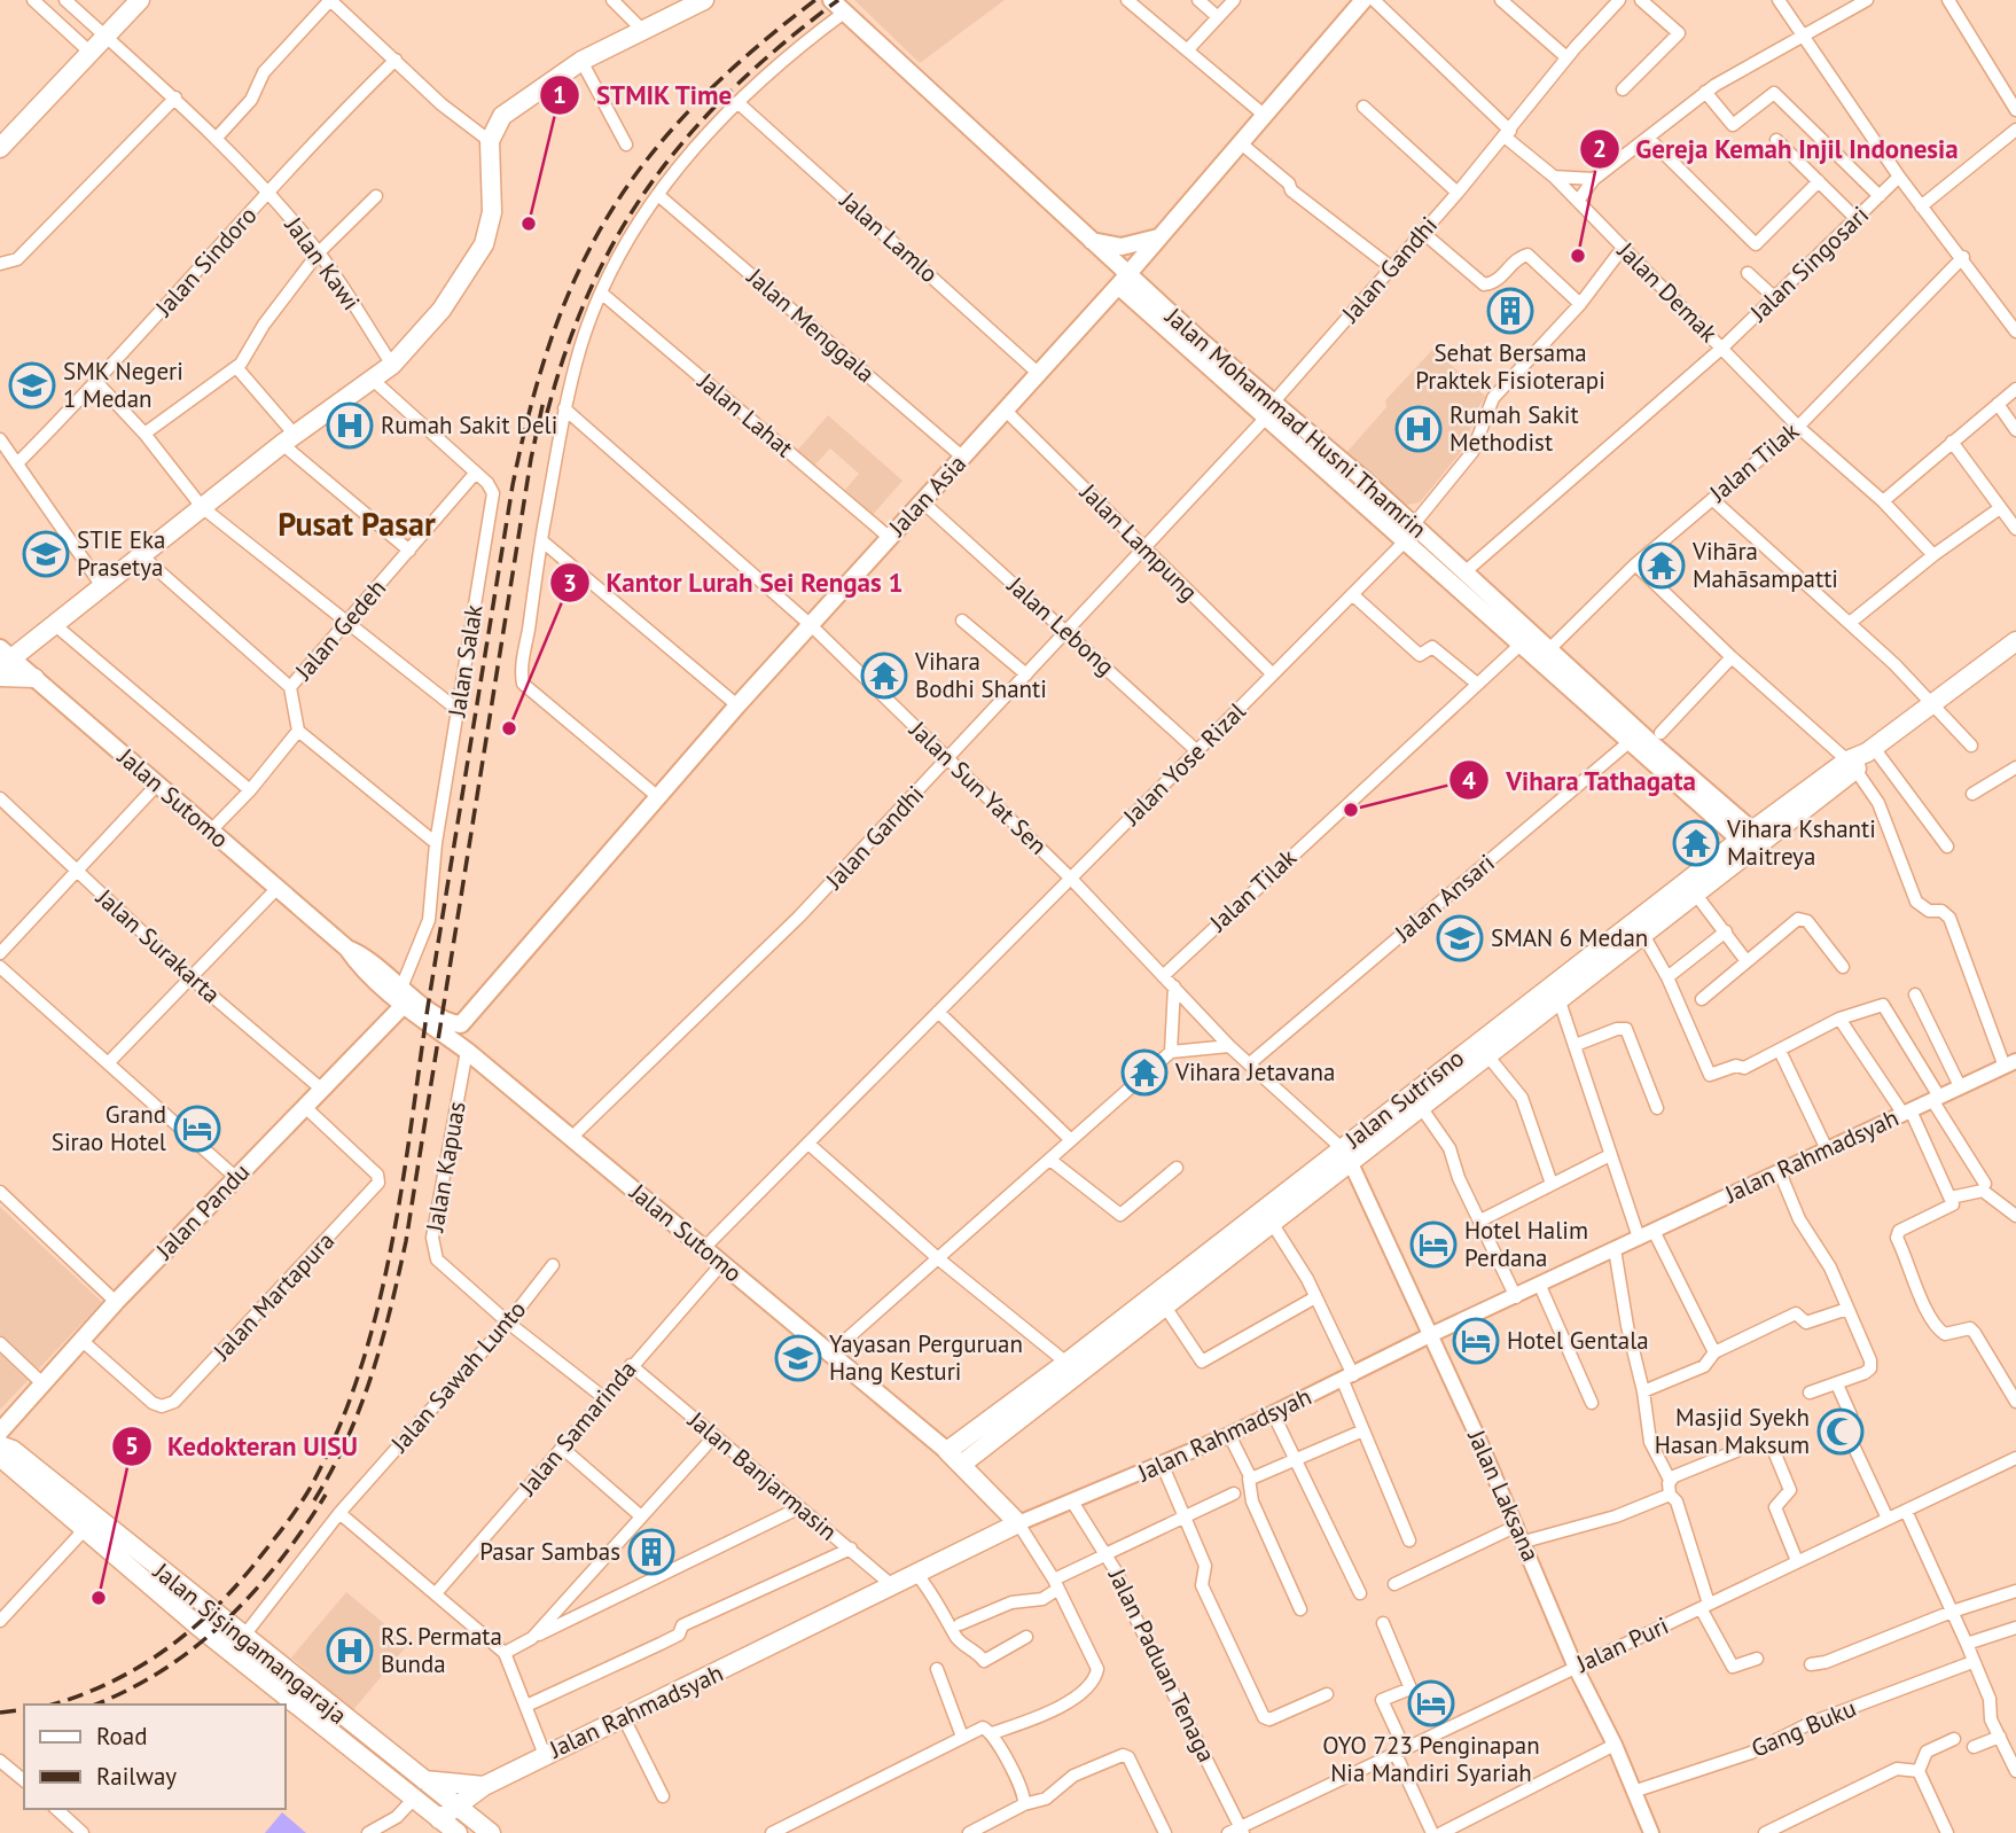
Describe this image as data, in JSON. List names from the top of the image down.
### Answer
{
  "streets": {
    "main road": [
      "Jalan Mohammad Husni Thamrin",
      "Jalan Asia",
      "Jalan Sutomo",
      "Jalan Sutrisno",
      "Jalan Rahmadsyah",
      "Jalan Pandu",
      "Jalan Sisingamangaraja"
    ],
    "street": [
      "Jalan Lamlo",
      "Jalan Sindoro",
      "Jalan Kawi",
      "Jalan Singosari",
      "Jalan Gandhi",
      "Jalan Demak",
      "Jalan Menggala",
      "Jalan Lahat",
      "Jalan Tilak",
      "Jalan Lampung",
      "Jalan Lebong",
      "Jalan Gedeh",
      "Jalan Salak",
      "Jalan Yose Rizal",
      "Jalan Sun Yat Sen",
      "Jalan Ansari",
      "Jalan Surakarta",
      "Jalan Kapuas",
      "Jalan Martapura",
      "Jalan Sawah Lunto",
      "Jalan Samarinda",
      "Jalan Banjarmasin",
      "Jalan Laksana",
      "Jalan Puri",
      "Jalan Paduan Tenaga",
      "Gang Buku"
    ]
  },
  "crossings": [
    ["Jalan Lamlo", "Jalan Asia"],
    ["Jalan Sindoro", "Jalan Kawi"],
    ["Jalan Singosari", "Jalan Demak"],
    ["Jalan Singosari", "Jalan Mohammad Husni Thamrin"],
    ["Jalan Gandhi", "Jalan Demak"],
    ["Jalan Gandhi", "Jalan Mohammad Husni Thamrin"],
    ["Jalan Gandhi", "Jalan Lampung"],
    ["Jalan Gandhi", "Jalan Lebong"],
    ["Jalan Gandhi", "Jalan Sun Yat Sen"],
    ["Jalan Gandhi", "Jalan Sutomo"],
    ["Jalan Demak", "Jalan Tilak"],
    ["Jalan Demak", "Jalan Yose Rizal"],
    ["Jalan Menggala", "Jalan Asia"],
    ["Jalan Lahat", "Jalan Asia"],
    ["Jalan Mohammad Husni Thamrin", "Jalan Tilak"],
    ["Jalan Mohammad Husni Thamrin", "Jalan Asia"],
    ["Jalan Mohammad Husni Thamrin", "Jalan Yose Rizal"],
    ["Jalan Mohammad Husni Thamrin", "Jalan Ansari"],
    ["Jalan Mohammad Husni Thamrin", "Jalan Sutrisno"],
    ["Jalan Tilak", "Jalan Sun Yat Sen"],
    ["Jalan Asia", "Jalan Lampung"],
    ["Jalan Asia", "Jalan Lebong"],
    ["Jalan Asia", "Jalan Sun Yat Sen"],
    ["Jalan Asia", "Jalan Sutomo"],
    ["Jalan Lampung", "Jalan Yose Rizal"],
    ["Jalan Lebong", "Jalan Yose Rizal"],
    ["Jalan Gedeh", "Jalan Salak"],
    ["Jalan Salak", "Jalan Sutomo"],
    ["Jalan Salak", "Jalan Pandu"],
    ["Jalan Yose Rizal", "Jalan Sun Yat Sen"],
    ["Jalan Yose Rizal", "Jalan Sutomo"],
    ["Jalan Sun Yat Sen", "Jalan Ansari"],
    ["Jalan Sun Yat Sen", "Jalan Sutrisno"],
    ["Jalan Sun Yat Sen", "Jalan Laksana"],
    ["Jalan Sutomo", "Jalan Sutrisno"],
    ["Jalan Sutomo", "Jalan Rahmadsyah"],
    ["Jalan Sutomo", "Jalan Kapuas"],
    ["Jalan Sutomo", "Jalan Pandu"],
    ["Jalan Sutomo", "Jalan Samarinda"],
    ["Jalan Surakarta", "Jalan Pandu"],
    ["Jalan Sutrisno", "Jalan Laksana"],
    ["Jalan Rahmadsyah", "Jalan Banjarmasin"],
    ["Jalan Rahmadsyah", "Jalan Laksana"],
    ["Jalan Rahmadsyah", "Jalan Sisingamangaraja"],
    ["Jalan Rahmadsyah", "Jalan Paduan Tenaga"],
    ["Jalan Kapuas", "Jalan Sawah Lunto"],
    ["Jalan Kapuas", "Jalan Samarinda"],
    ["Jalan Pandu", "Jalan Martapura"],
    ["Jalan Sawah Lunto", "Jalan Sisingamangaraja"],
    ["Jalan Samarinda", "Jalan Banjarmasin"],
    ["Jalan Laksana", "Jalan Puri"],
    ["Jalan Laksana", "Gang Buku"],
    ["Jalan Puri", "Jalan Paduan Tenaga"]
  ],
  "districts": ["Pusat Pasar"],
  "places": {
    "other": [
      "STMIK Time",
      "Gereja Kemah Injil Indonesia",
      "Kantor Lurah Sei Rengas 1",
      "Vihara Tathagata",
      "Kedokteran UISU"
    ],
    "building": ["Sehat Bersama Praktek Fisioterapi", "Pasar Sambas"],
    "school or university": [
      "SMK Negeri 1 Medan",
      "STIE Eka Prasetya",
      "SMAN 6 Medan",
      "Yayasan Perguruan Hang Kesturi"
    ],
    "hospital": ["Rumah Sakit Deli", "Rumah Sakit Methodist", "RS. Permata Bunda"],
    "temple": [
      "Vihāra Mahāsampatti",
      "Vihara Bodhi Shanti",
      "Vihara Kshanti Maitreya",
      "Vihara Jetavana"
    ],
    "hotel": [
      "Grand Sirao Hotel",
      "Hotel Halim Perdana",
      "Hotel Gentala",
      "OYO 723 Penginapan Nia Mandiri Syariah"
    ],
    "mosque": ["Masjid Syekh Hasan Maksum"]
  },
  "legend": ["Road", "Railway"]
}
